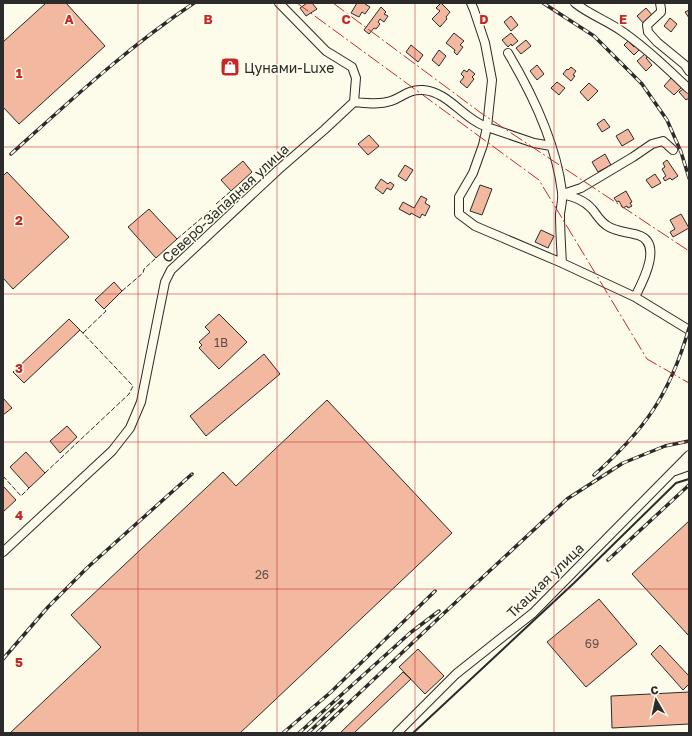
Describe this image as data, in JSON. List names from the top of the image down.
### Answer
{
  "streets": {
    "street": ["Северо-Западная улица", "Ткацкая улица"]
  },
  "places": {
    "shop": ["Цунами-Luxe"]
  },
  "house_numbers": ["1В", "26", "69"],
  "north": "top",
  "grid": {
    "columns": [
      "A",
      "B",
      "C",
      "D",
      "E"
    ],
    "rows": [
      "1",
      "2",
      "3",
      "4",
      "5"
    ]
  }
}
